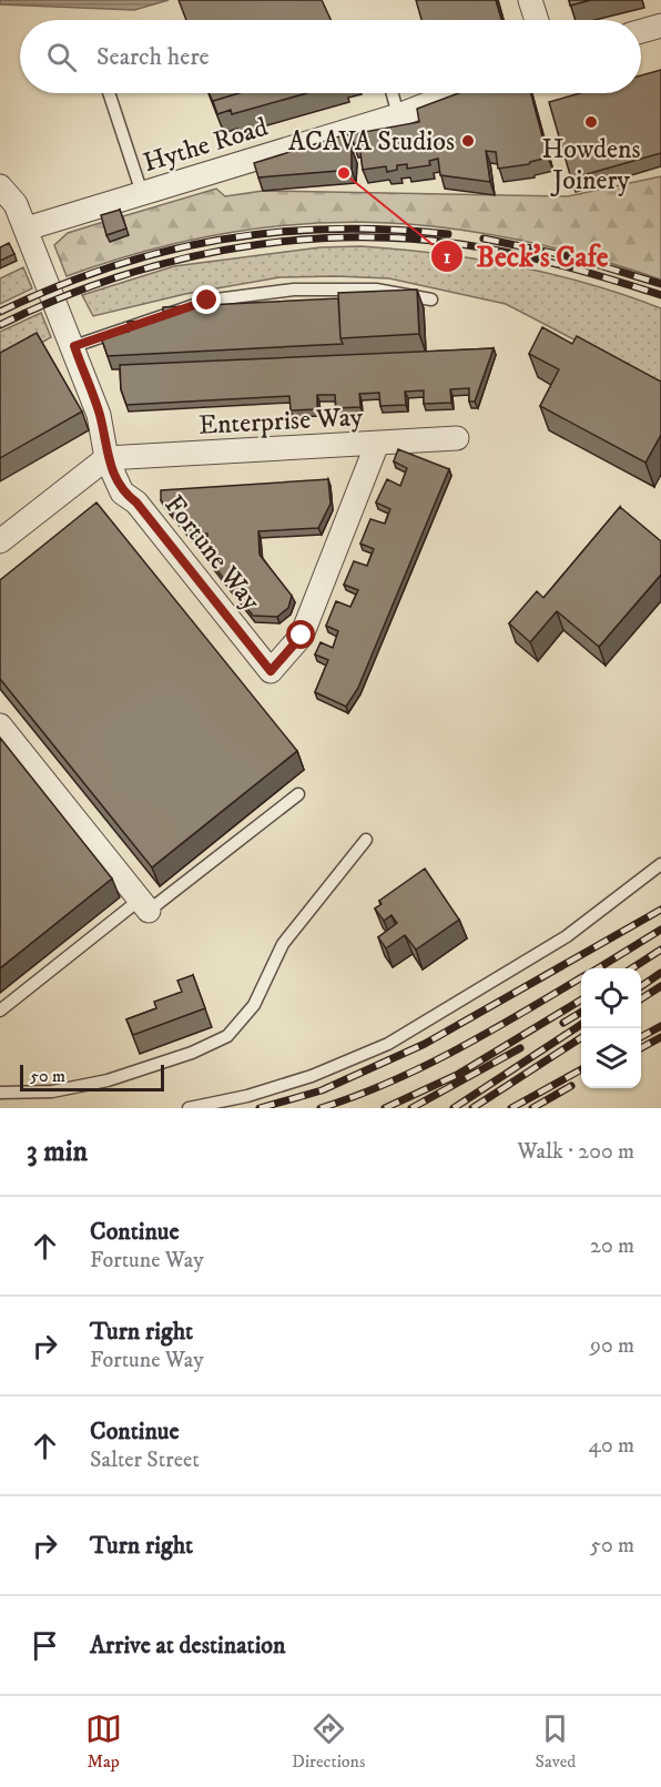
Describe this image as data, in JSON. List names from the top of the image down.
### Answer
{
  "streets": {
    "street": ["Hythe Road", "Enterprise Way", "Fortune Way"]
  },
  "crossings": [
    ["Enterprise Way", "Fortune Way"]
  ],
  "places": ["Howdens Joinery", "ACAVA Studios", "Beck's Cafe"],
  "scale_bar": "50 m",
  "page": {
    "search": "Search here",
    "scale": "50 m",
    "heading": ["3 min", "Walk · 200 m"],
    "list": [
      ["Continue", "Fortune Way", "20 m"],
      ["Turn right", "Fortune Way", "90 m"],
      ["Continue", "Salter Street", "40 m"],
      ["Turn right", "50 m"],
      "Arrive at destination"
    ],
    "nav": ["Map", "Directions", "Saved"]
  }
}
